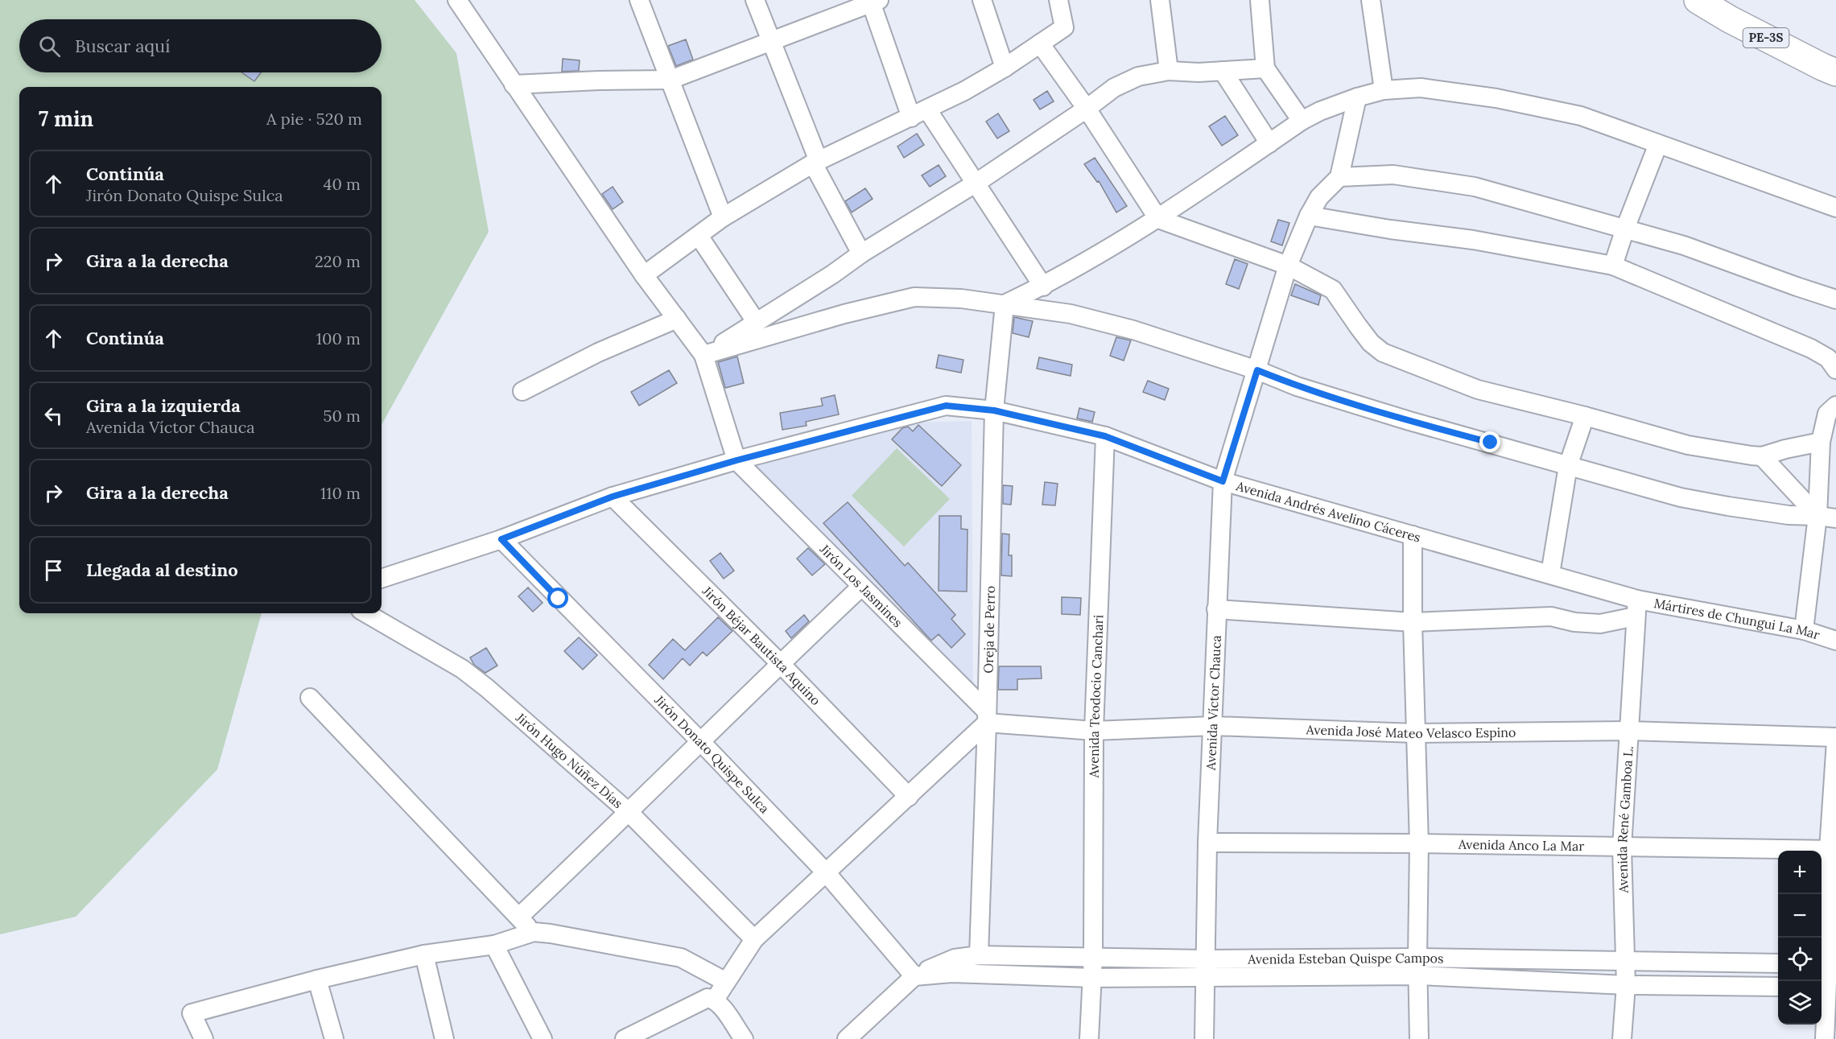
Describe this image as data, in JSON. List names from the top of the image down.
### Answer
{
  "streets": {
    "highway": ["PE-3S"],
    "street": [
      "Avenida Andrés Avelino Cáceres",
      "Jirón Los Jasmines",
      "Mártires de Chungui La Mar",
      "Oreja de Perro",
      "Jirón Béjar Bautista Aquino",
      "Avenida Teodocio Canchari",
      "Avenida Víctor Chauca",
      "Avenida José Mateo Velasco Espino",
      "Jirón Donato Quispe Sulca",
      "Jirón Hugo Núñez Días",
      "Avenida René Gamboa L.",
      "Avenida Anco La Mar",
      "Avenida Esteban Quispe Campos"
    ]
  },
  "crossings": [
    ["Avenida Andrés Avelino Cáceres", "Jirón Los Jasmines"],
    ["Avenida Andrés Avelino Cáceres", "Mártires de Chungui La Mar"],
    ["Avenida Andrés Avelino Cáceres", "Oreja de Perro"],
    ["Avenida Andrés Avelino Cáceres", "Jirón Béjar Bautista Aquino"],
    ["Avenida Andrés Avelino Cáceres", "Avenida Teodocio Canchari"],
    ["Avenida Andrés Avelino Cáceres", "Avenida Víctor Chauca"],
    ["Avenida Andrés Avelino Cáceres", "Jirón Donato Quispe Sulca"],
    ["Avenida Andrés Avelino Cáceres", "Avenida René Gamboa L."],
    ["Jirón Los Jasmines", "Oreja de Perro"],
    ["Jirón Los Jasmines", "Avenida José Mateo Velasco Espino"],
    ["Mártires de Chungui La Mar", "Avenida René Gamboa L."],
    ["Oreja de Perro", "Avenida José Mateo Velasco Espino"],
    ["Avenida Teodocio Canchari", "Avenida José Mateo Velasco Espino"],
    ["Avenida Víctor Chauca", "Avenida José Mateo Velasco Espino"],
    ["Avenida Víctor Chauca", "Avenida Anco La Mar"],
    ["Avenida José Mateo Velasco Espino", "Avenida René Gamboa L."],
    ["Avenida René Gamboa L.", "Avenida Anco La Mar"],
    ["Avenida René Gamboa L.", "Avenida Esteban Quispe Campos"]
  ],
  "page": {
    "search": "Buscar aquí",
    "heading": ["7 min", "A pie · 520 m"],
    "list": [
      ["Continúa", "Jirón Donato Quispe Sulca", "40 m"],
      ["Gira a la derecha", "220 m"],
      ["Continúa", "100 m"],
      ["Gira a la izquierda", "Avenida Víctor Chauca", "50 m"],
      ["Gira a la derecha", "110 m"],
      "Llegada al destino"
    ],
    "map_buttons": ["+", "−"]
  }
}
